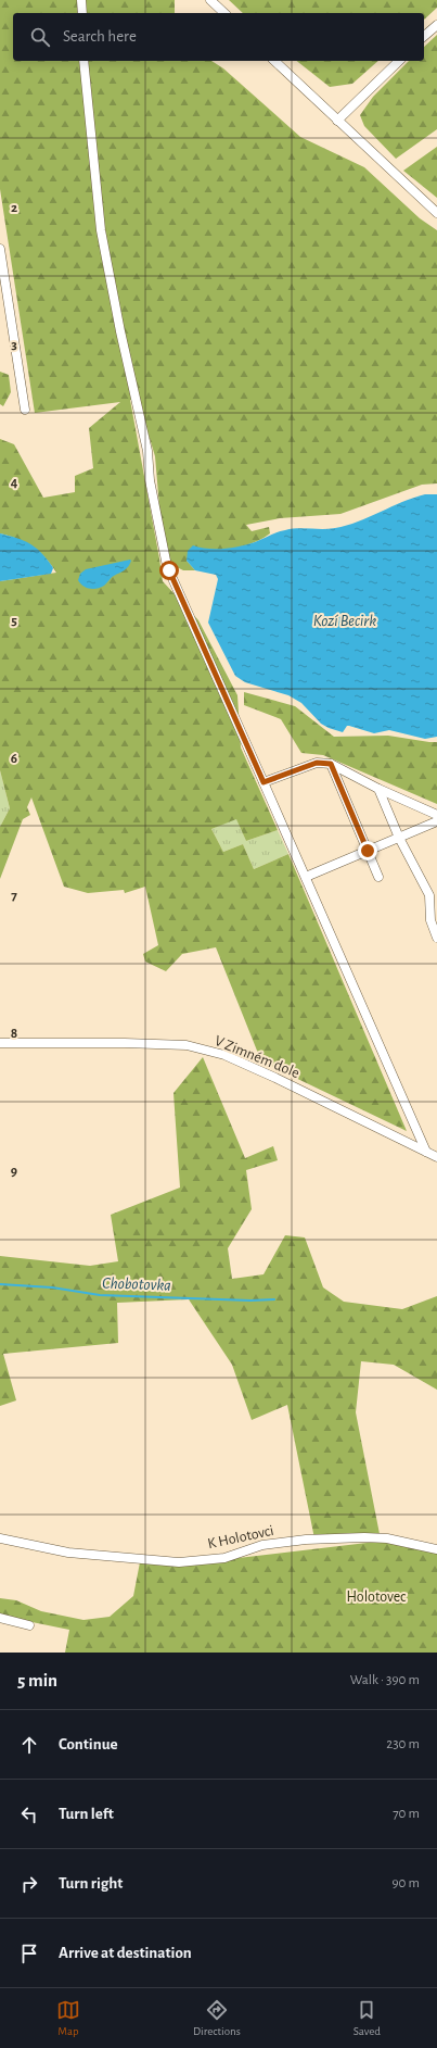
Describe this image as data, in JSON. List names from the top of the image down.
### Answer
{
  "streets": {
    "street": ["V Zimném dole", "K Holotovci"]
  },
  "water": ["Kozí Becirk", "Chobotovka"],
  "parks": ["Holotovec"],
  "page": {
    "search": "Search here",
    "heading": ["5 min", "Walk · 390 m"],
    "list": [
      ["Continue", "230 m"],
      ["Turn left", "70 m"],
      ["Turn right", "90 m"],
      "Arrive at destination"
    ],
    "nav": ["Map", "Directions", "Saved"]
  },
  "grid": {
    "rows": [
      "2",
      "3",
      "4",
      "5",
      "6",
      "7",
      "8",
      "9"
    ]
  }
}
